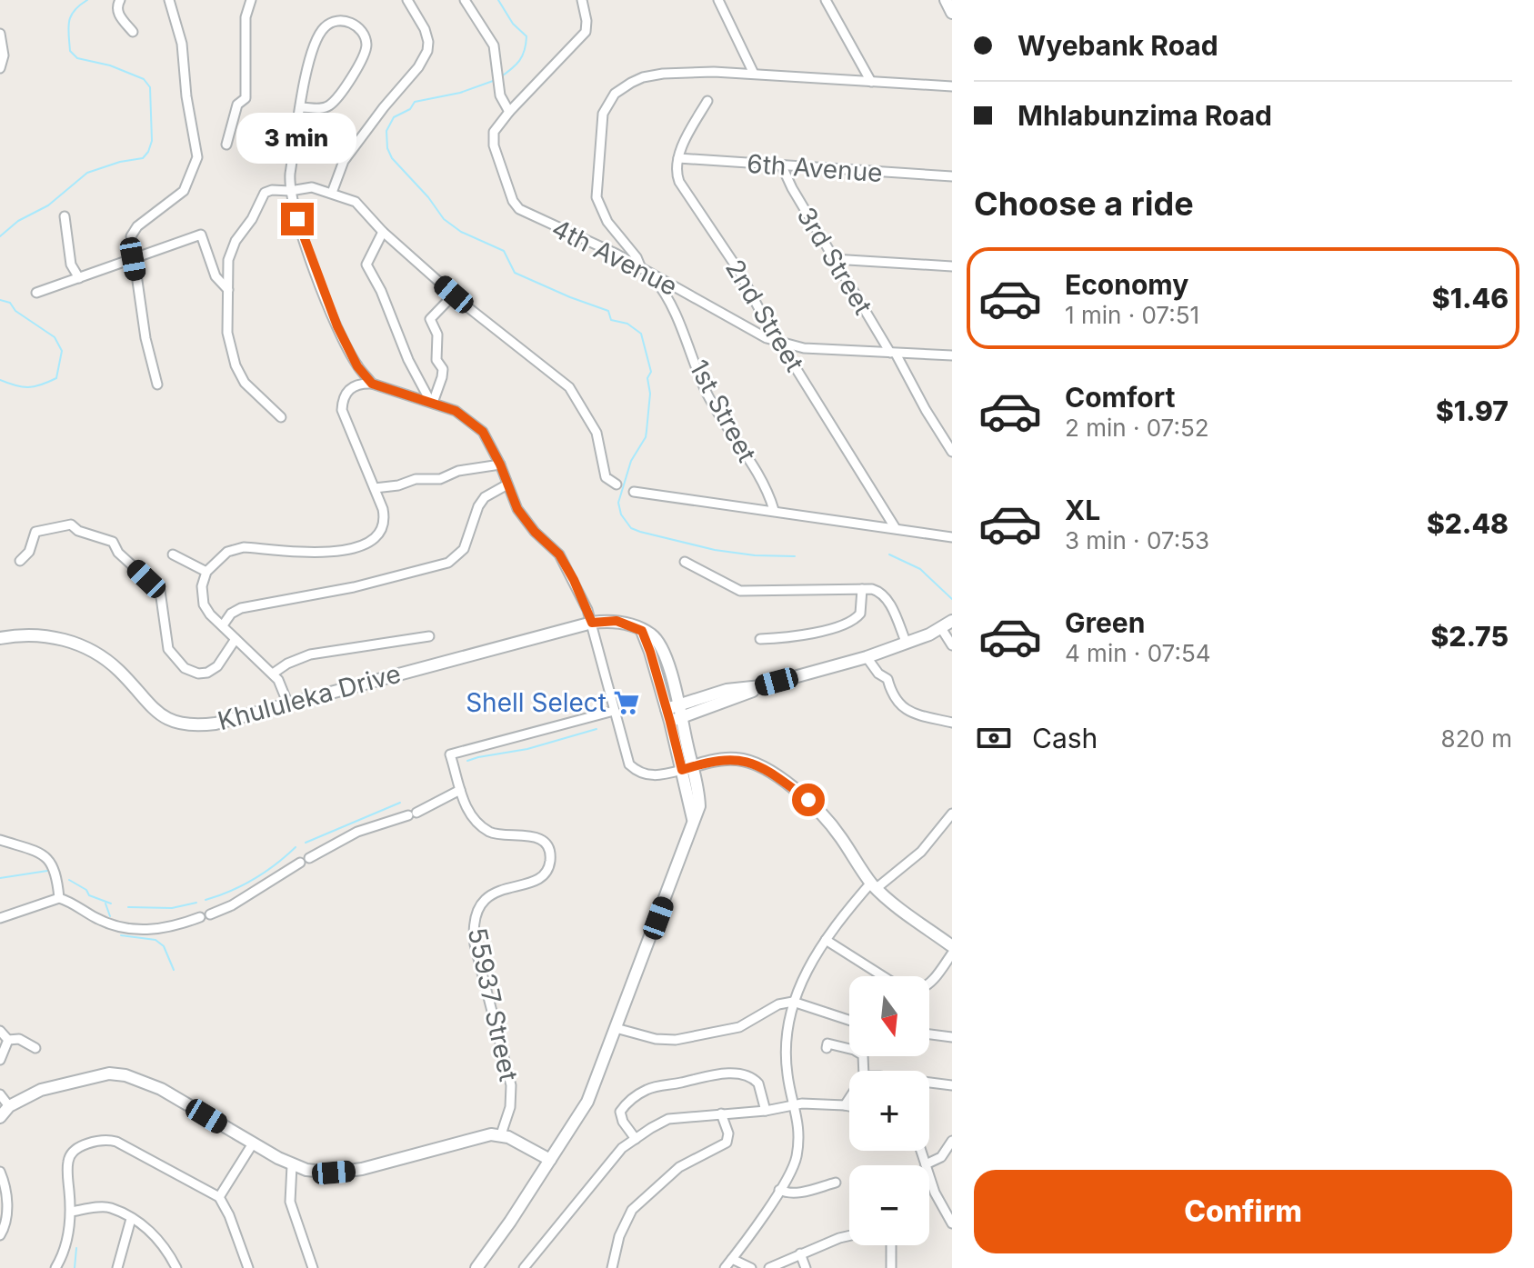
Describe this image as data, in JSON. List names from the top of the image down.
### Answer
{
  "streets": {
    "street": [
      "6th Avenue",
      "4th Avenue",
      "3rd Street",
      "2nd Street",
      "1st Street",
      "Khululeka Drive",
      "55937 Street"
    ]
  },
  "crossings": [
    ["6th Avenue", "3rd Street"],
    ["6th Avenue", "2nd Street"],
    ["4th Avenue", "3rd Street"],
    ["4th Avenue", "2nd Street"],
    ["4th Avenue", "1st Street"],
    ["2nd Street", "1st Street"]
  ],
  "places": {
    "supermarket": ["Shell Select"]
  },
  "north": "bottom",
  "page": {
    "banner": ["Wyebank Road", "Mhlabunzima Road"],
    "bubble": "3 min",
    "heading": "Choose a ride",
    "list": [
      {
        "name": "Economy",
        "note": "1 min · 07:51",
        "value": "$1.46"
      },
      {
        "name": "Comfort",
        "note": "2 min · 07:52",
        "value": "$1.97"
      },
      {
        "name": "XL",
        "note": "3 min · 07:53",
        "value": "$2.48"
      },
      {
        "name": "Green",
        "note": "4 min · 07:54",
        "value": "$2.75"
      }
    ],
    "pay": ["Cash", "820 m"],
    "map_buttons": ["+", "−"],
    "buttons": "Confirm"
  }
}
